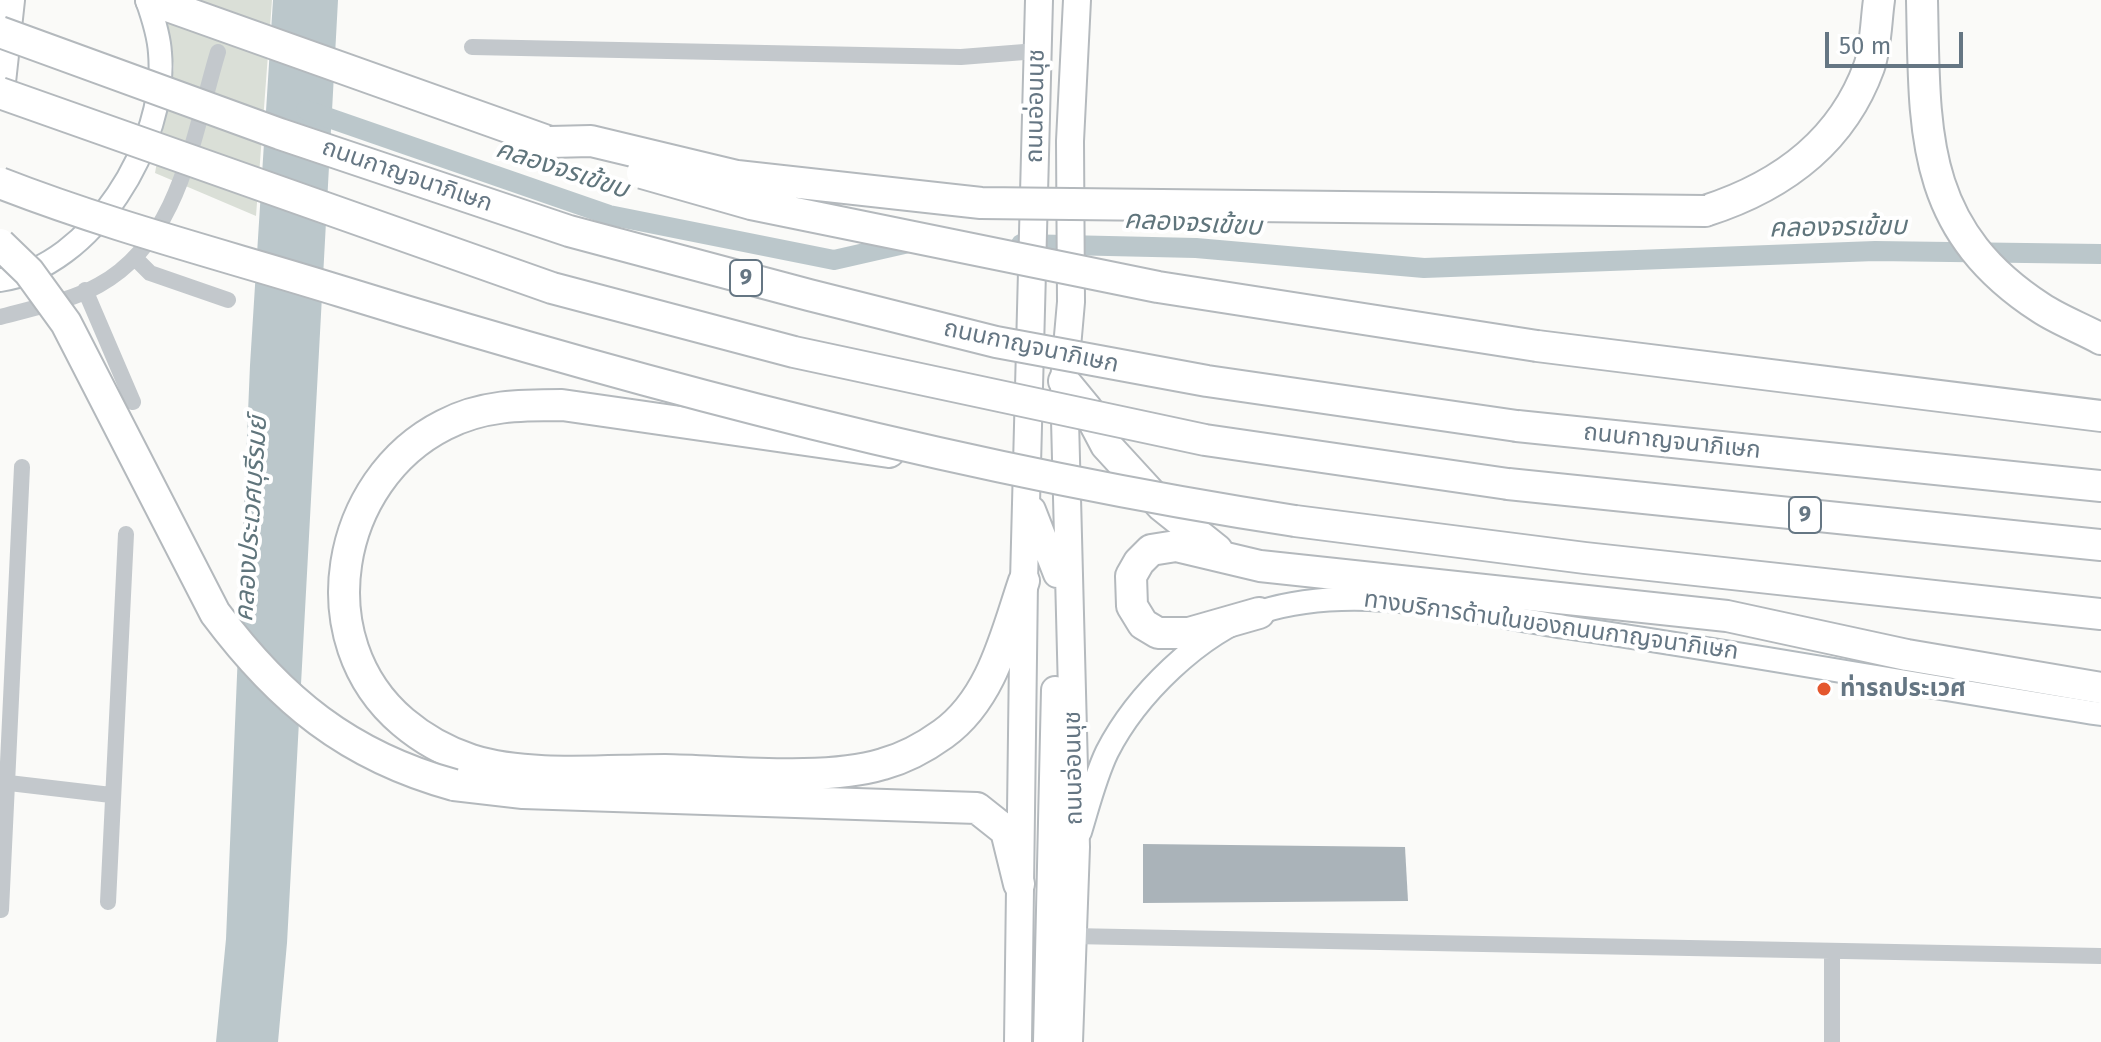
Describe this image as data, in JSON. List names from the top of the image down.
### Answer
{
  "streets": {
    "highway": ["ถนนกาญจนาภิเษก", "9"],
    "main road": ["ถนนอ่อนนุช", "ทางบริการด้านในของถนนกาญจนาภิเษก"]
  },
  "crossings": [
    ["ถนนอ่อนนุช", "ทางบริการด้านในของถนนกาญจนาภิเษก"]
  ],
  "water": ["คลองจรเข้ขบ", "คลองประเวศบุรีรมย์"],
  "places": ["ท่ารถประเวศ"],
  "scale_bar": "50 m"
}
